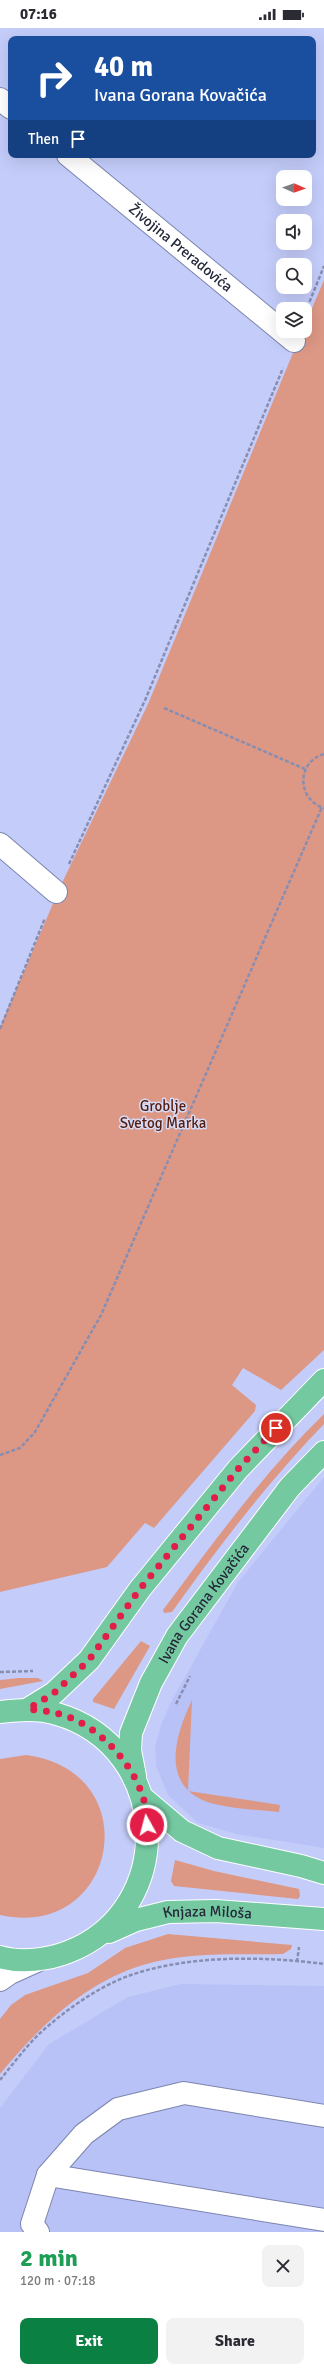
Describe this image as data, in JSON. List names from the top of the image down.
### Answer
{
  "streets": {
    "main road": ["Ivana Gorana Kovačića", "Knjaza Miloša"],
    "street": ["Živojina Preradovića"]
  },
  "parks": ["Groblje Svetog Marka"],
  "north": "right",
  "page": {
    "status": "07:16",
    "turn": ["40 m", "Ivana Gorana Kovačića"],
    "then": "Then",
    "heading": ["2 min", "120 m · 07:18"],
    "buttons": ["Exit", "Share"]
  }
}
